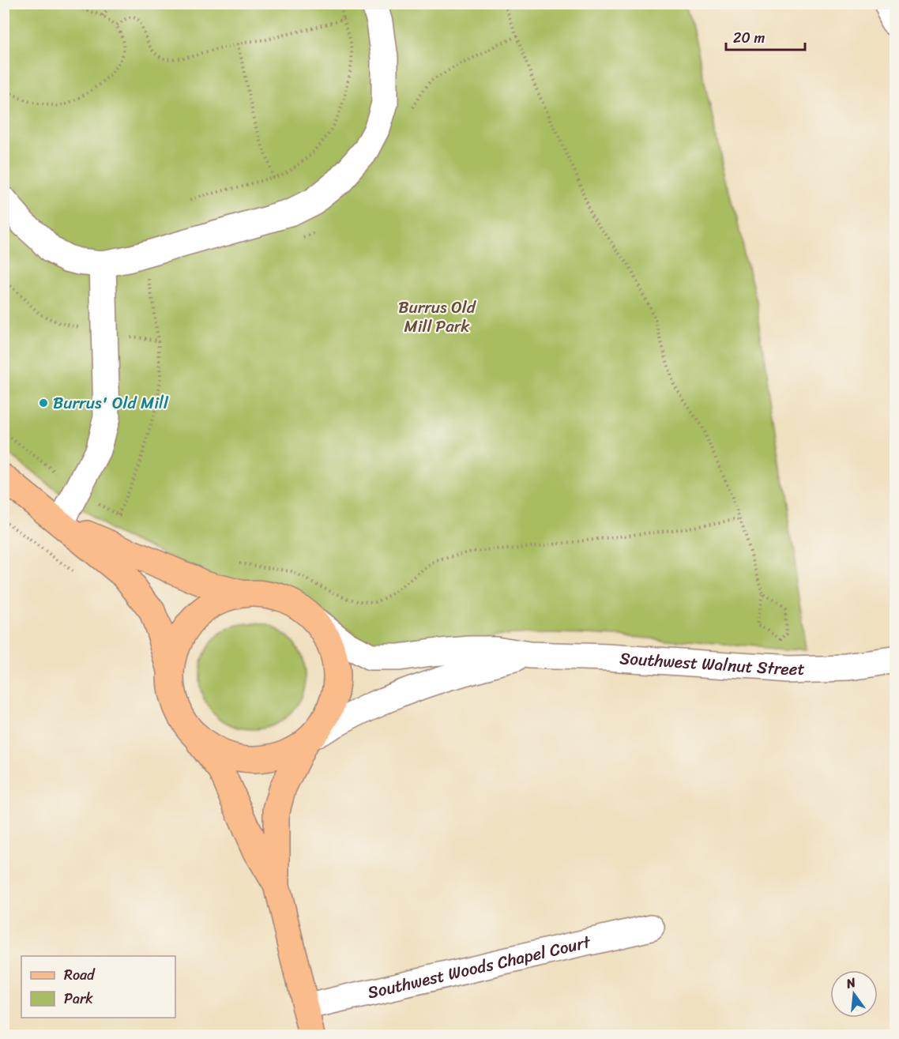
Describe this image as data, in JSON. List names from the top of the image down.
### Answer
{
  "streets": {
    "street": ["Southwest Walnut Street", "Southwest Woods Chapel Court"]
  },
  "parks": ["Burrus Old Mill Park"],
  "places": ["Burrus' Old Mill"],
  "legend": ["Road", "Park"],
  "scale_bar": "20 m",
  "north": "top"
}
